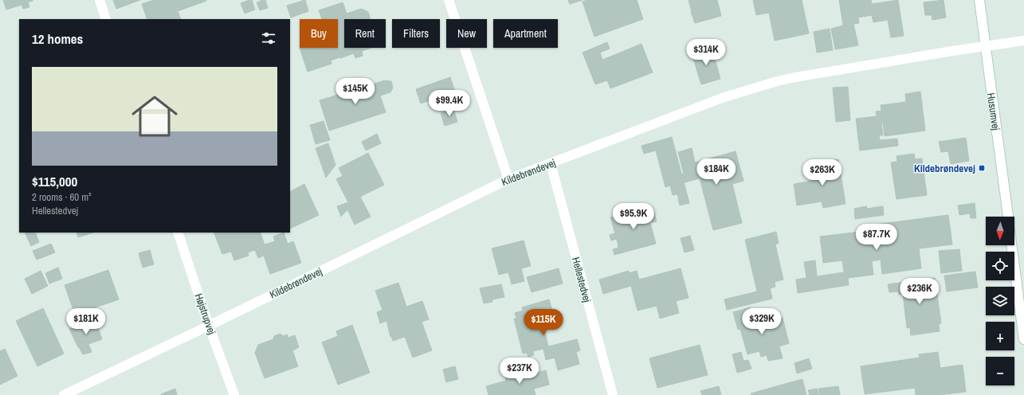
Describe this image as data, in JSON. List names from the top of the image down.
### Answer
{
  "streets": {
    "street": [
      "Husumvej",
      "Kildebrøndevej",
      "Hellestedvej",
      "Højstrupvej"
    ]
  },
  "crossings": [
    ["Husumvej", "Kildebrøndevej"],
    ["Kildebrøndevej", "Hellestedvej"],
    ["Kildebrøndevej", "Højstrupvej"]
  ],
  "places": {
    "transit": ["Kildebrøndevej"]
  },
  "north": "bottom",
  "page": {
    "chip": [
      "Buy",
      "Rent",
      "Filters",
      "New",
      "Apartment"
    ],
    "heading": "12 homes",
    "price": [
      "$314K",
      "$145K",
      "$99.4K",
      "$184K",
      "$263K",
      "$95.9K",
      "$87.7K",
      "$236K",
      "$181K",
      "$329K",
      "$115K",
      "$237K"
    ],
    "list": [
      {
        "name": "$115,000",
        "note": "2 rooms · 60 m² · Hellestedvej"
      }
    ],
    "map_buttons": ["+", "−"]
  }
}
